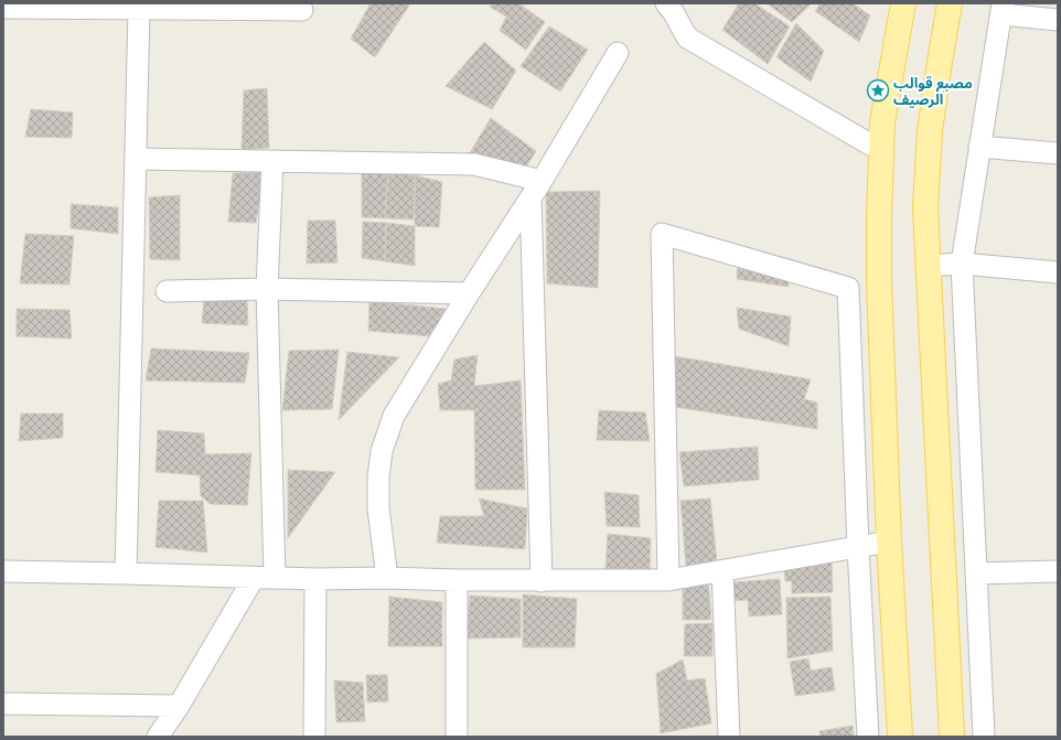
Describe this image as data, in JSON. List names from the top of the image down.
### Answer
{
  "places": {
    "place": ["مصبع قوالب الرصيف"]
  }
}
